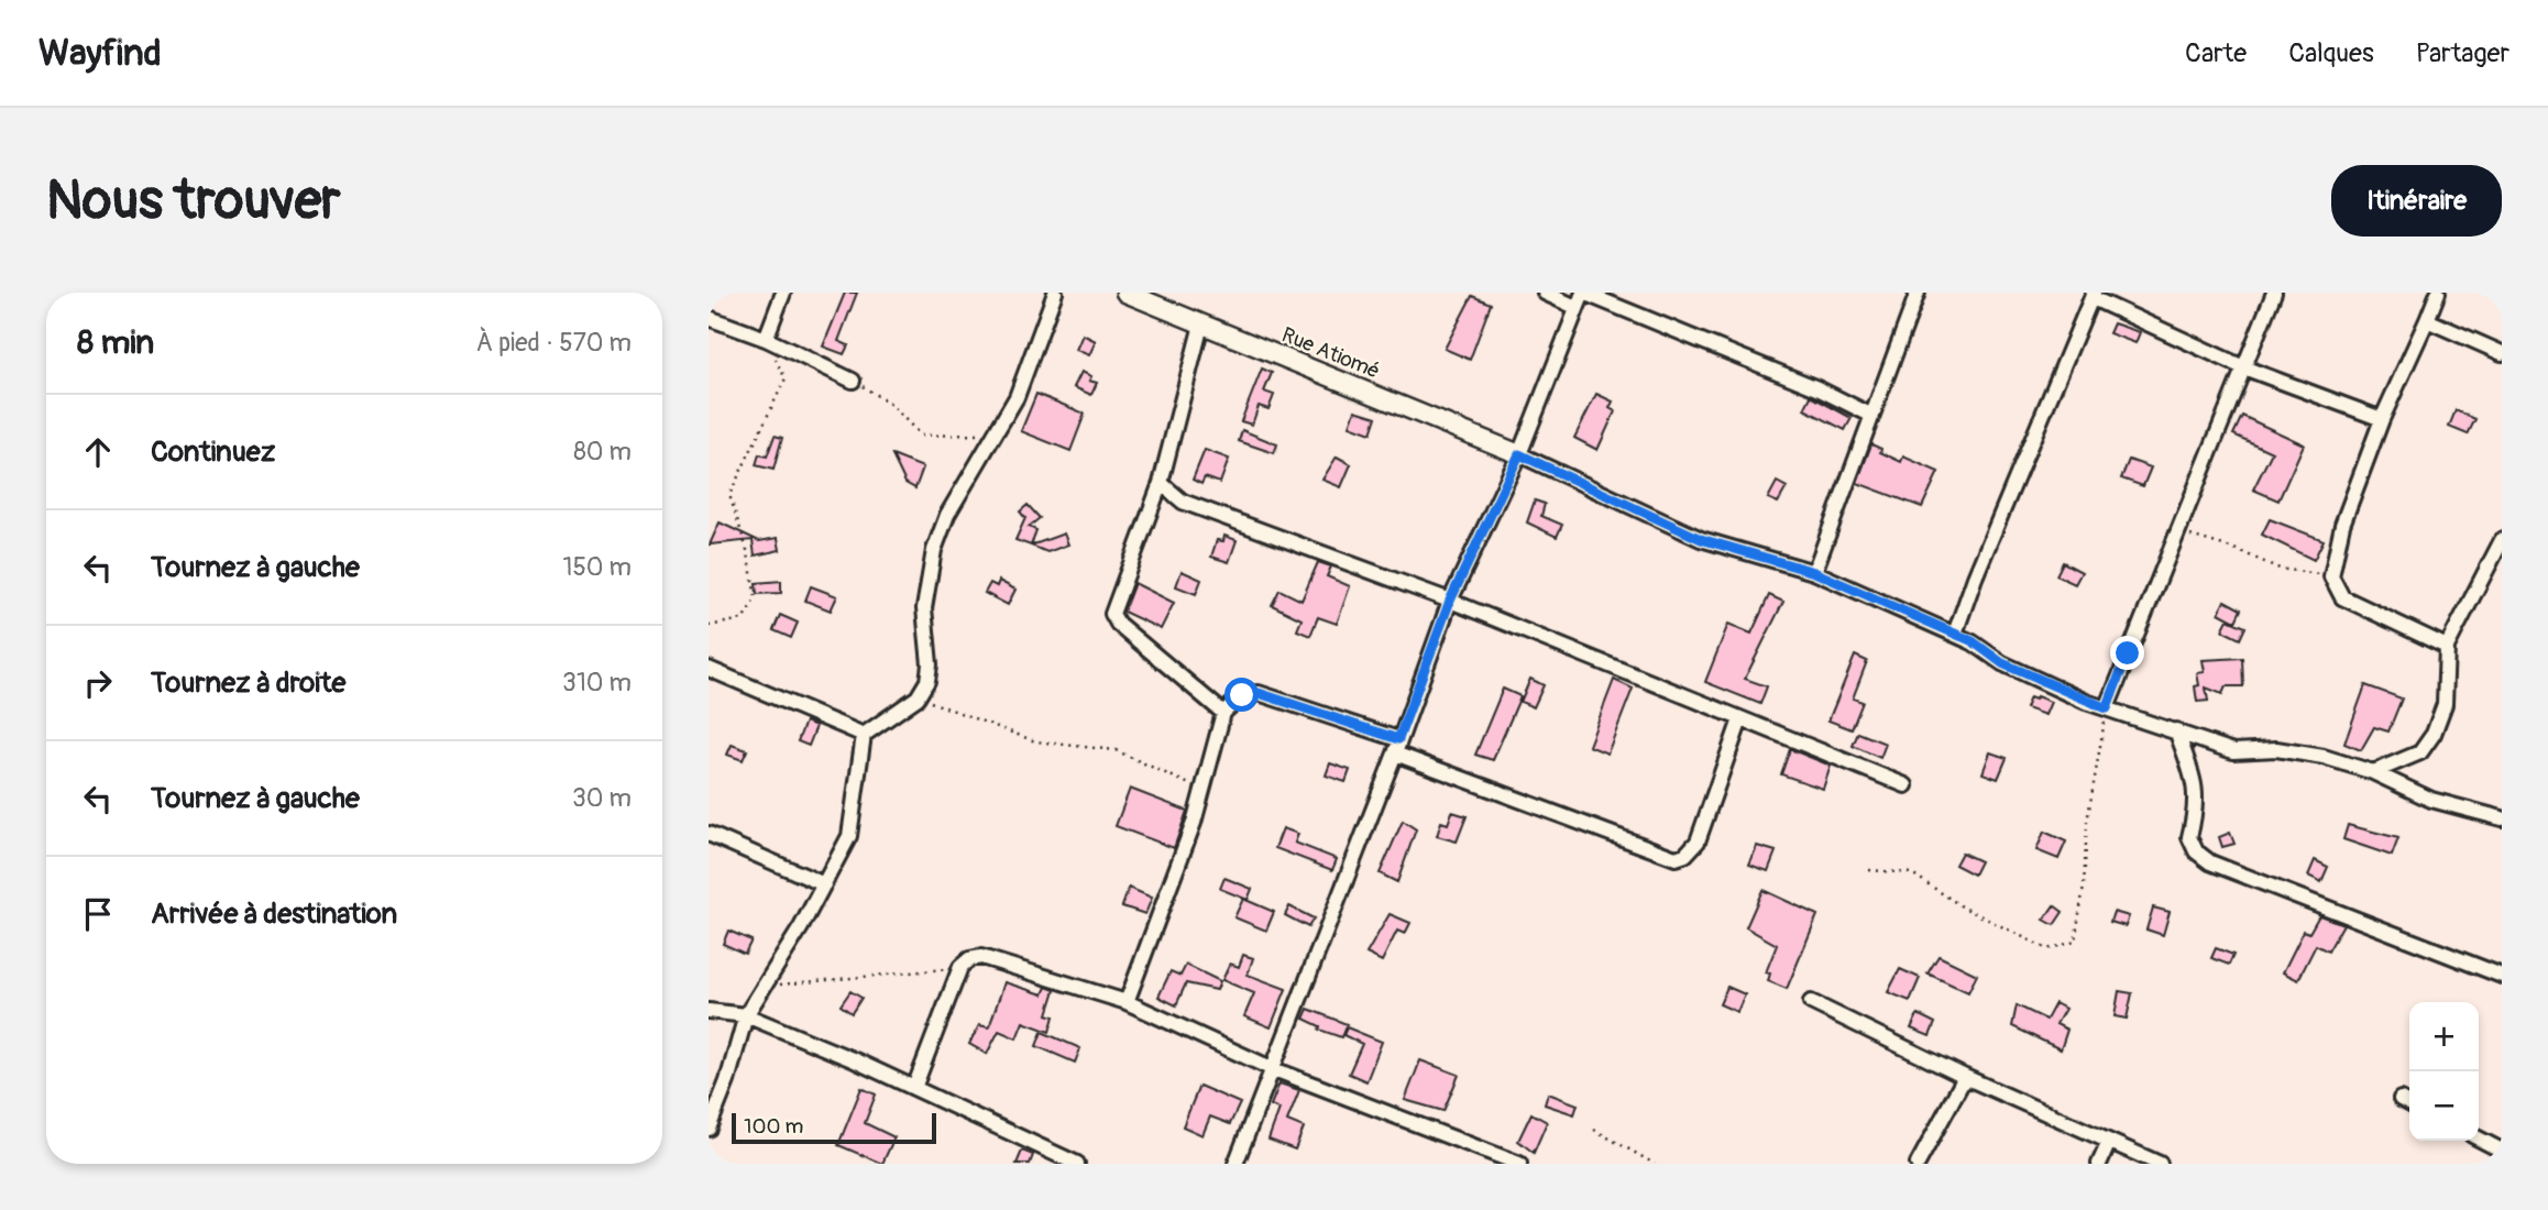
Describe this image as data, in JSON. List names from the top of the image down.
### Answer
{
  "streets": {
    "street": ["Rue Atiomé"]
  },
  "scale_bar": "100 m",
  "page": {
    "header": "Wayfind",
    "nav": ["Carte", "Calques", "Partager"],
    "buttons": "Itinéraire",
    "title": "Nous trouver",
    "heading": ["8 min", "À pied · 570 m"],
    "list": [
      ["Continuez", "80 m"],
      ["Tournez à gauche", "150 m"],
      ["Tournez à droite", "310 m"],
      ["Tournez à gauche", "30 m"],
      "Arrivée à destination"
    ],
    "map_buttons": ["+", "−"],
    "scale": "100 m"
  }
}
